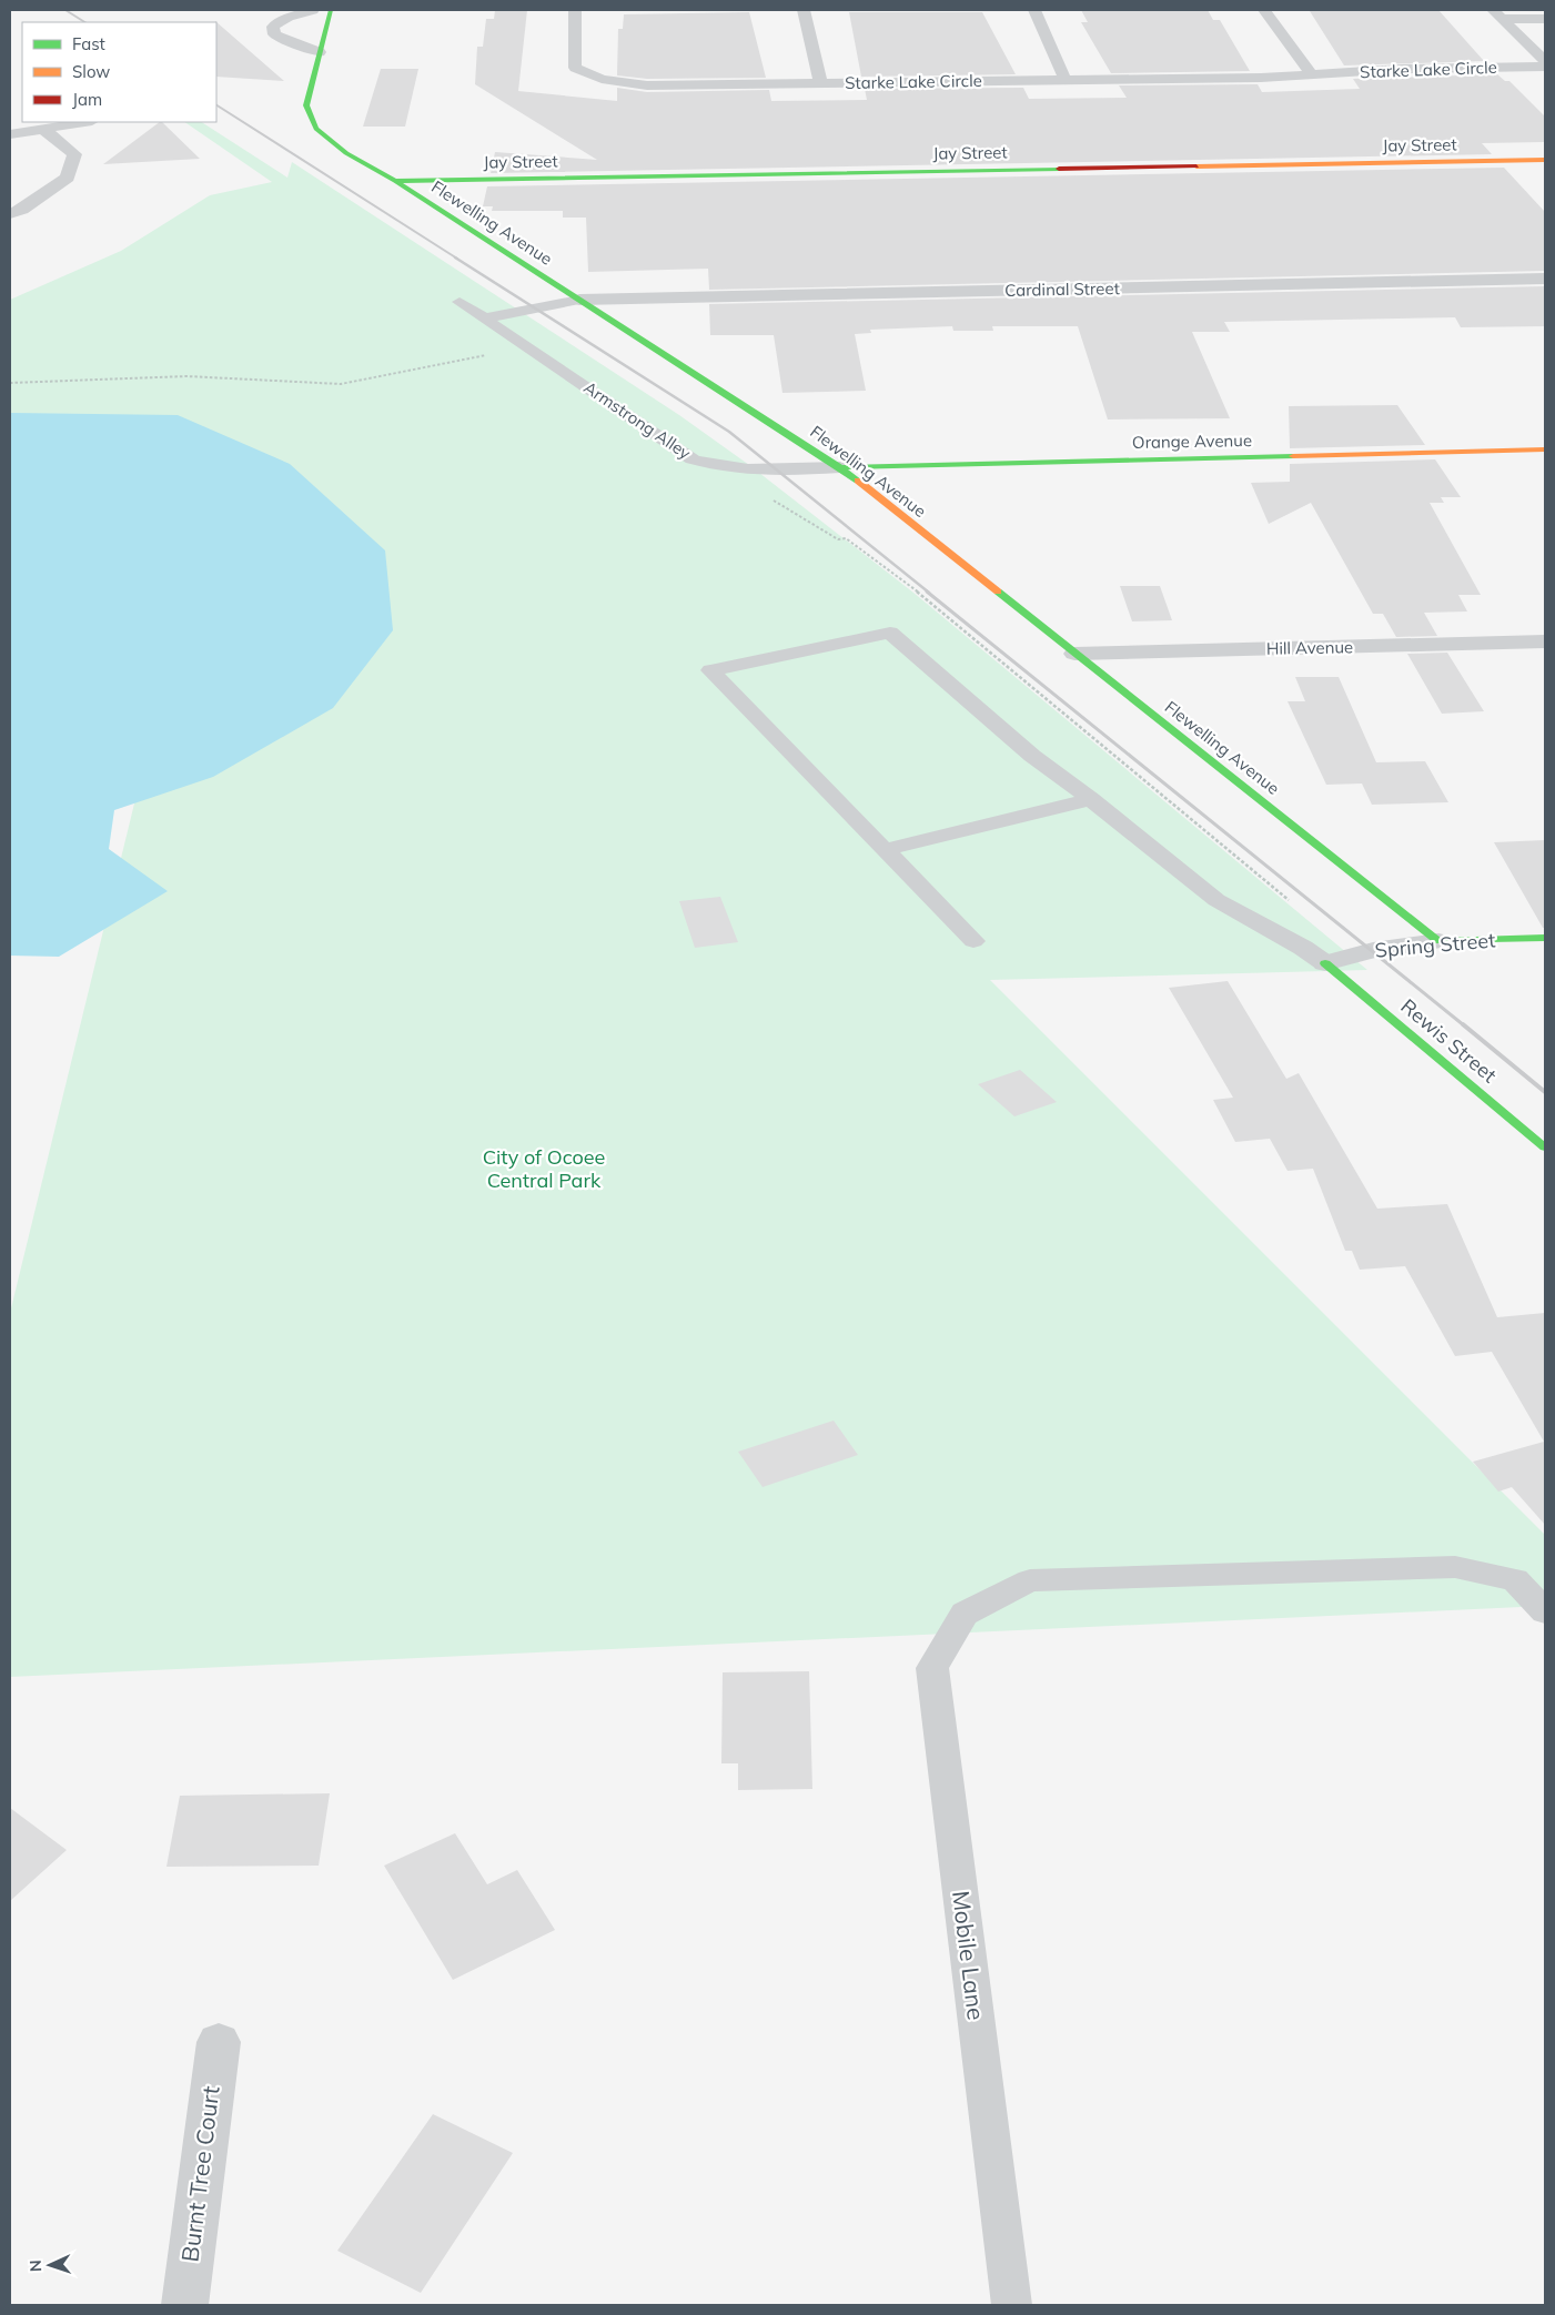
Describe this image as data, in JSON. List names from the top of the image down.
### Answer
{
  "streets": {
    "street": [
      "Starke Lake Circle",
      "Jay Street",
      "Flewelling Avenue",
      "Cardinal Street",
      "Orange Avenue",
      "Hill Avenue",
      "Spring Street",
      "Rewis Street",
      "Burnt Tree Court"
    ],
    "lane": ["Armstrong Alley", "Mobile Lane"]
  },
  "crossings": [
    ["Jay Street", "Flewelling Avenue"],
    ["Flewelling Avenue", "Cardinal Street"],
    ["Flewelling Avenue", "Armstrong Alley"],
    ["Flewelling Avenue", "Orange Avenue"],
    ["Flewelling Avenue", "Hill Avenue"],
    ["Flewelling Avenue", "Spring Street"],
    ["Armstrong Alley", "Orange Avenue"],
    ["Spring Street", "Rewis Street"]
  ],
  "parks": ["City of Ocoee Central Park"],
  "legend": ["Fast", "Slow", "Jam"],
  "north": "left"
}
